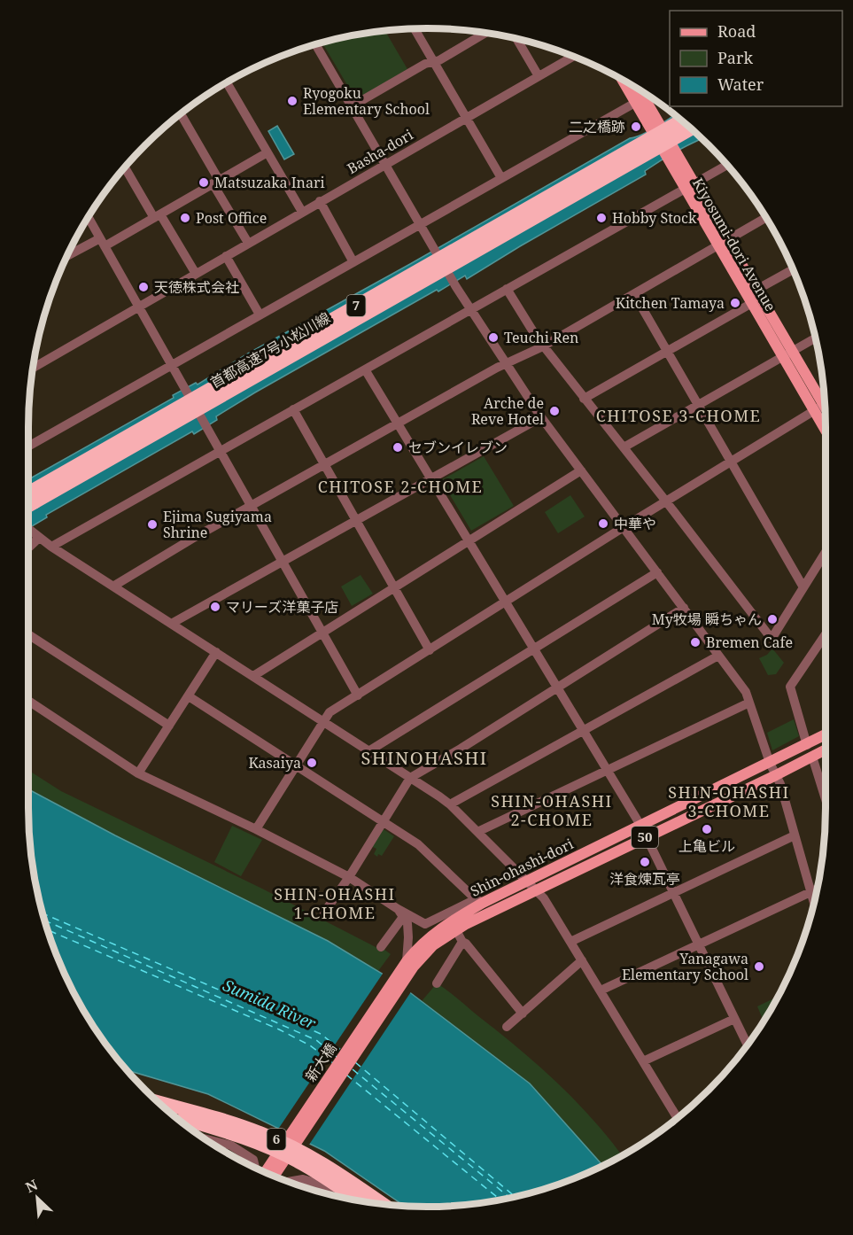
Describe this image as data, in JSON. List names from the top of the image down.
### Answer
{
  "streets": {
    "highway": ["7", "首都高速7号小松川線", "6"],
    "main road": [
      "Kiyosumi-dori Avenue",
      "50",
      "Shin-ohashi-dori",
      "新大橋"
    ],
    "street": ["Basha-dori"]
  },
  "crossings": [
    ["Shin-ohashi-dori", "新大橋"]
  ],
  "districts": [
    "CHITOSE 3-CHOME",
    "CHITOSE 2-CHOME",
    "SHINOHASHI",
    "SHIN-OHASHI 3-CHOME",
    "SHIN-OHASHI 2-CHOME",
    "SHIN-OHASHI 1-CHOME"
  ],
  "water": ["Sumida River"],
  "places": [
    "Ryogoku Elementary School",
    "二之橋跡",
    "Matsuzaka Inari",
    "Post Office",
    "Hobby Stock",
    "天徳株式会社",
    "Kitchen Tamaya",
    "Teuchi Ren",
    "Arche de Reve Hotel",
    "セブンイレブン",
    "中華や",
    "Ejima Sugiyama Shrine",
    "マリーズ洋菓子店",
    "My牧場 瞬ちゃん",
    "Bremen Cafe",
    "Kasaiya",
    "上亀ビル",
    "洋食煉瓦亭",
    "Yanagawa Elementary School"
  ],
  "legend": ["Road", "Park", "Water"],
  "north": "top left"
}
